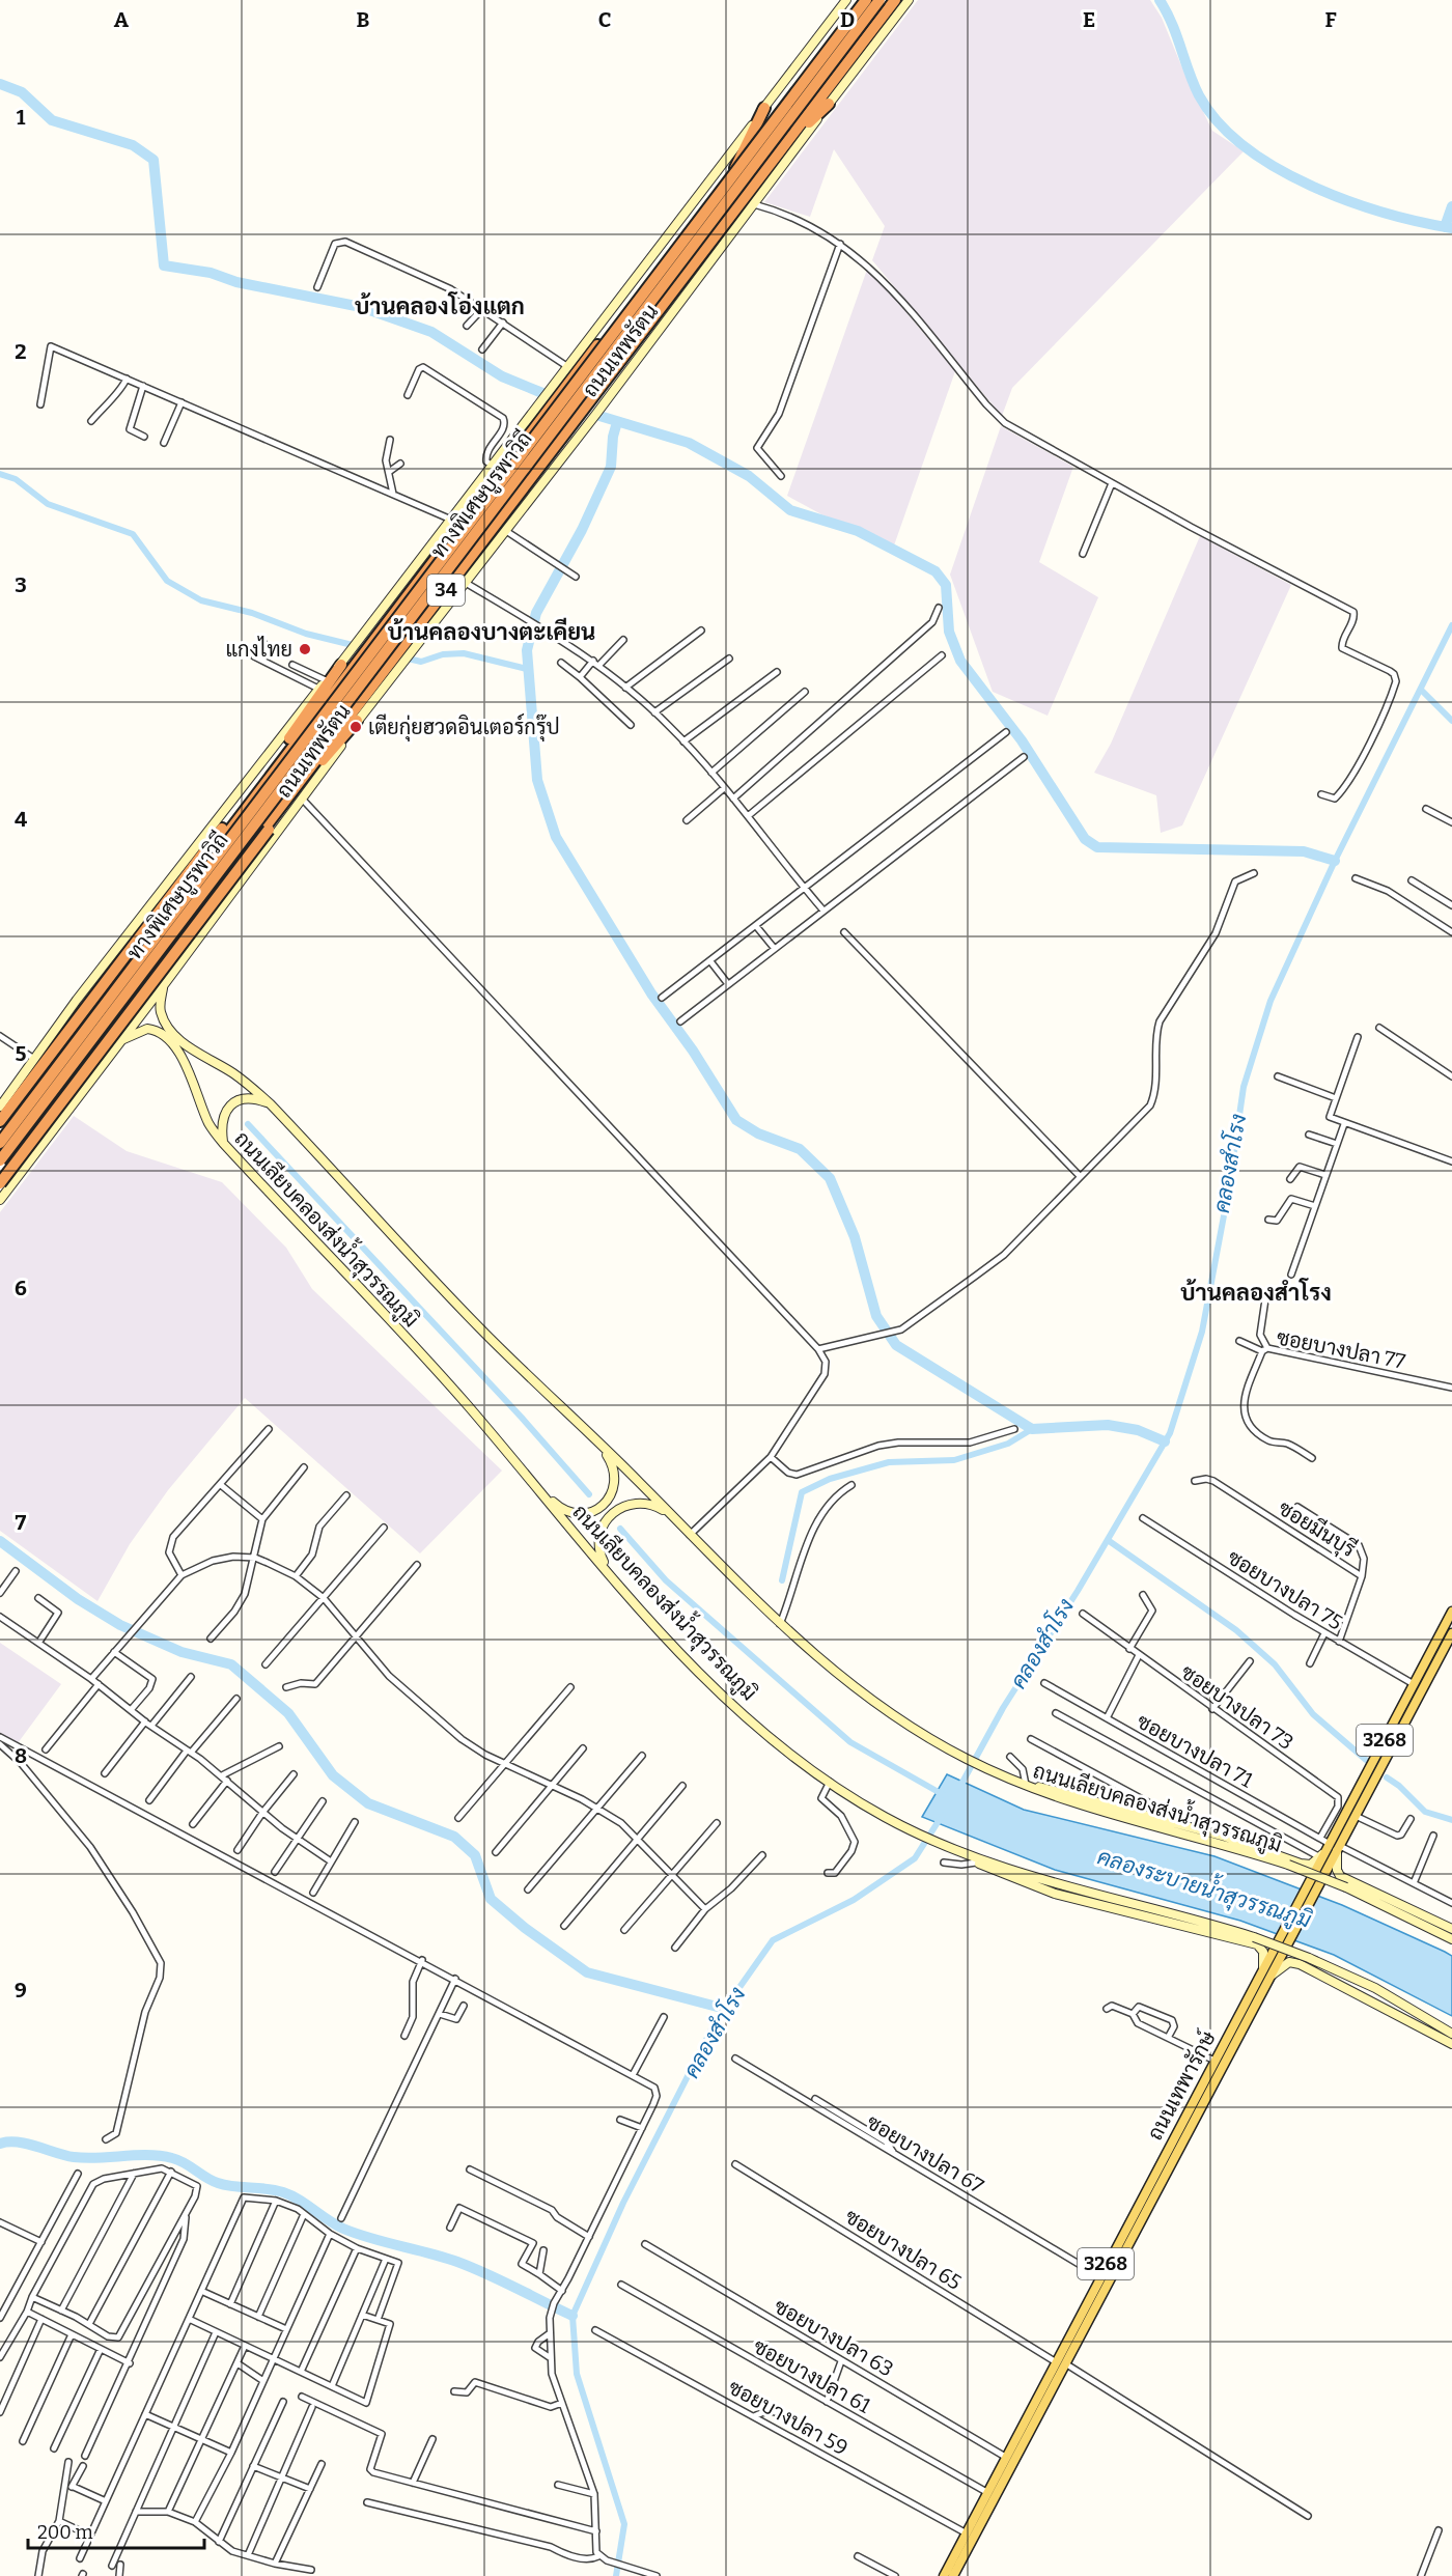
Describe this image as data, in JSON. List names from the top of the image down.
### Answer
{
  "streets": {
    "highway": ["ถนนเทพรัตน", "ทางพิเศษบูรพาวิถี", "34"],
    "main road": ["ถนนเลียบคลองส่งน้ำสุวรรณภูมิ", "3268", "ถนนเทพารักษ์"],
    "street": [
      "ซอยบางปลา 77",
      "ซอยมีนบุรี",
      "ซอยบางปลา 75",
      "ซอยบางปลา 73",
      "ซอยบางปลา 71",
      "ซอยบางปลา 67",
      "ซอยบางปลา 65",
      "ซอยบางปลา 63",
      "ซอยบางปลา 61",
      "ซอยบางปลา 59"
    ]
  },
  "crossings": [
    ["ถนนเทพรัตน", "ถนนเลียบคลองส่งน้ำสุวรรณภูมิ"],
    ["ซอยมีนบุรี", "ซอยบางปลา 75"],
    ["ซอยบางปลา 75", "ถนนเทพารักษ์"],
    ["ซอยบางปลา 73", "ซอยบางปลา 71"],
    ["ซอยบางปลา 71", "ถนนเทพารักษ์"],
    ["ถนนเทพารักษ์", "ซอยบางปลา 67"],
    ["ถนนเทพารักษ์", "ซอยบางปลา 65"],
    ["ถนนเทพารักษ์", "ซอยบางปลา 63"],
    ["ถนนเทพารักษ์", "ซอยบางปลา 61"],
    ["ถนนเทพารักษ์", "ซอยบางปลา 59"]
  ],
  "districts": ["บ้านคลองโอ่งแตก", "บ้านคลองบางตะเคียน", "บ้านคลองสำโรง"],
  "water": ["คลองสำโรง", "คลองระบายน้ำสุวรรณภูมิ"],
  "places": ["แกงไทย", "เตียกุ่ยฮวดอินเตอร์กรุ๊ป"],
  "scale_bar": "200 m",
  "grid": {
    "columns": [
      "A",
      "B",
      "C",
      "D",
      "E",
      "F"
    ],
    "rows": [
      "1",
      "2",
      "3",
      "4",
      "5",
      "6",
      "7",
      "8",
      "9"
    ]
  }
}
